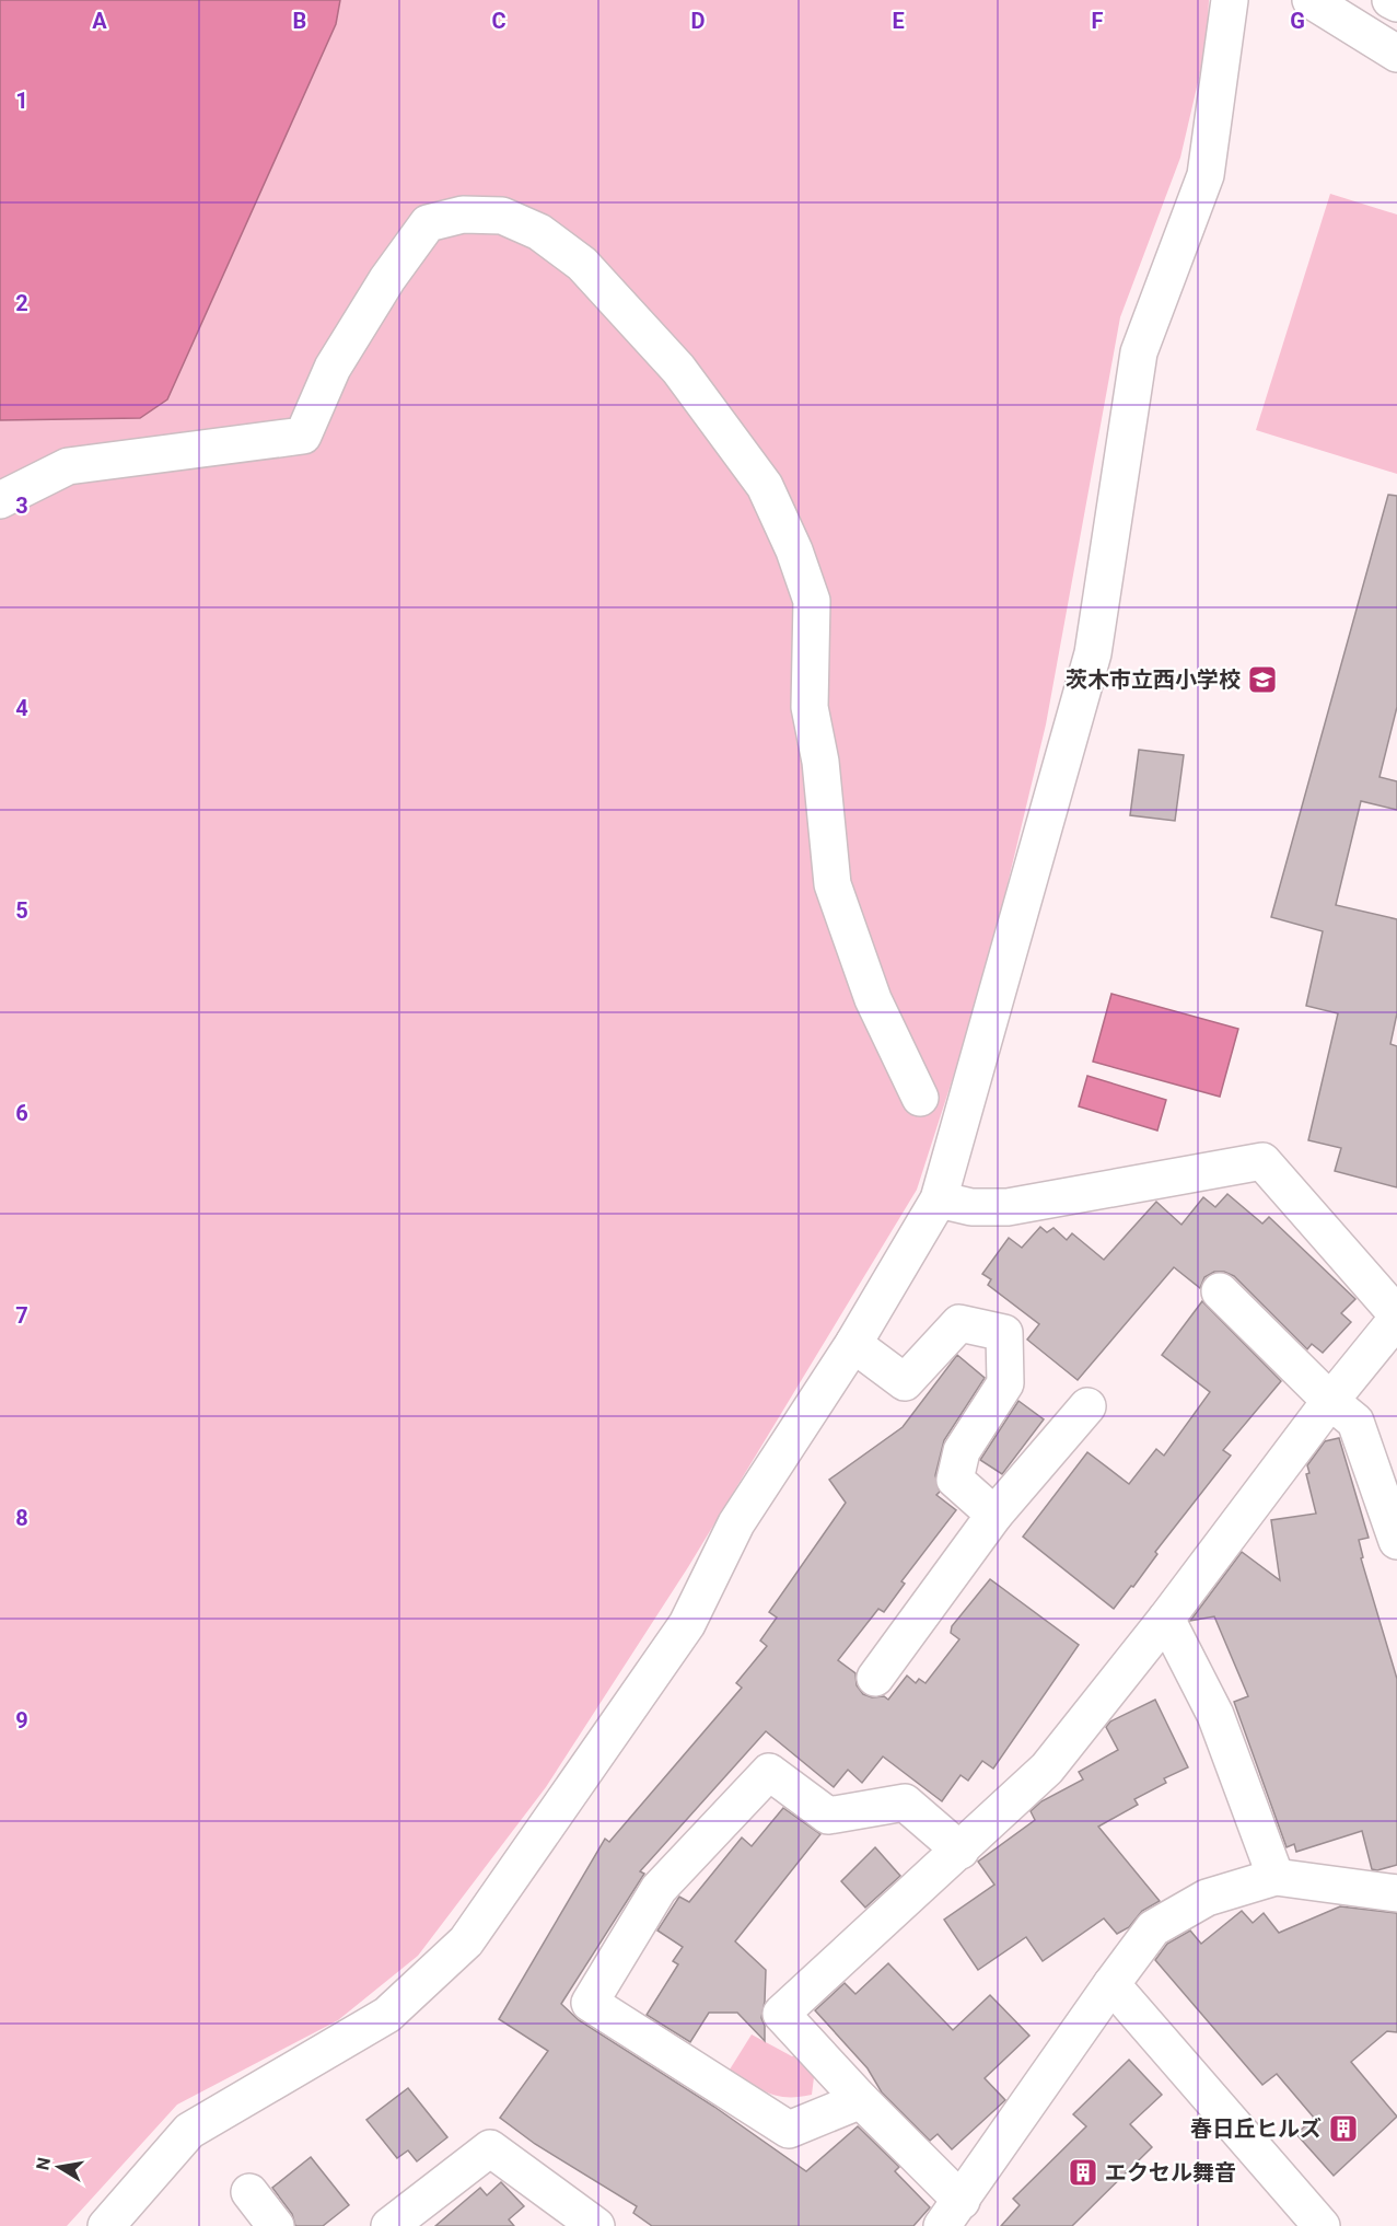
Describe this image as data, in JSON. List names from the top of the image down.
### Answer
{
  "places": {
    "school or university": ["茨木市立西小学校"],
    "building": ["春日丘ヒルズ", "エクセル舞音"]
  },
  "north": "left",
  "grid": {
    "columns": [
      "A",
      "B",
      "C",
      "D",
      "E",
      "F",
      "G"
    ],
    "rows": [
      "1",
      "2",
      "3",
      "4",
      "5",
      "6",
      "7",
      "8",
      "9"
    ]
  }
}
